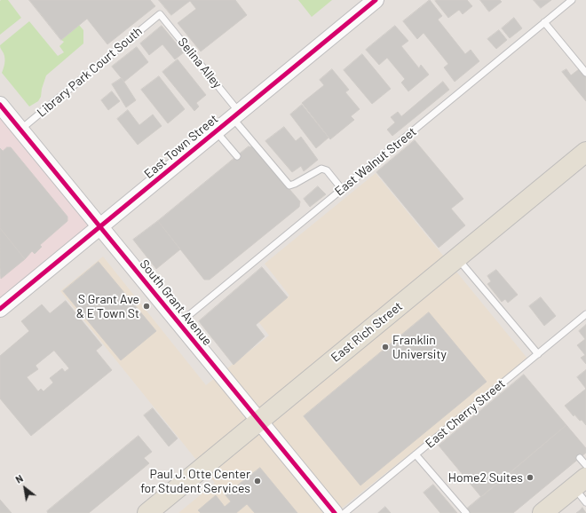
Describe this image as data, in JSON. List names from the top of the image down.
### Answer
{
  "streets": {
    "main road": ["East Rich Street"],
    "street": ["East Town Street", "South Grant Avenue"],
    "lane": [
      "Selina Alley",
      "Library Park Court South",
      "East Walnut Street",
      "East Cherry Street"
    ]
  },
  "crossings": [
    ["Selina Alley", "Library Park Court South"],
    ["Selina Alley", "East Town Street"],
    ["Selina Alley", "East Walnut Street"],
    ["Library Park Court South", "South Grant Avenue"],
    ["East Town Street", "South Grant Avenue"],
    ["East Walnut Street", "South Grant Avenue"],
    ["South Grant Avenue", "East Rich Street"]
  ],
  "places": [
    "S Grant Ave & E Town St",
    "Franklin University",
    "Home2 Suites",
    "Paul J. Otte Center for Student Services"
  ],
  "north": "top left"
}
